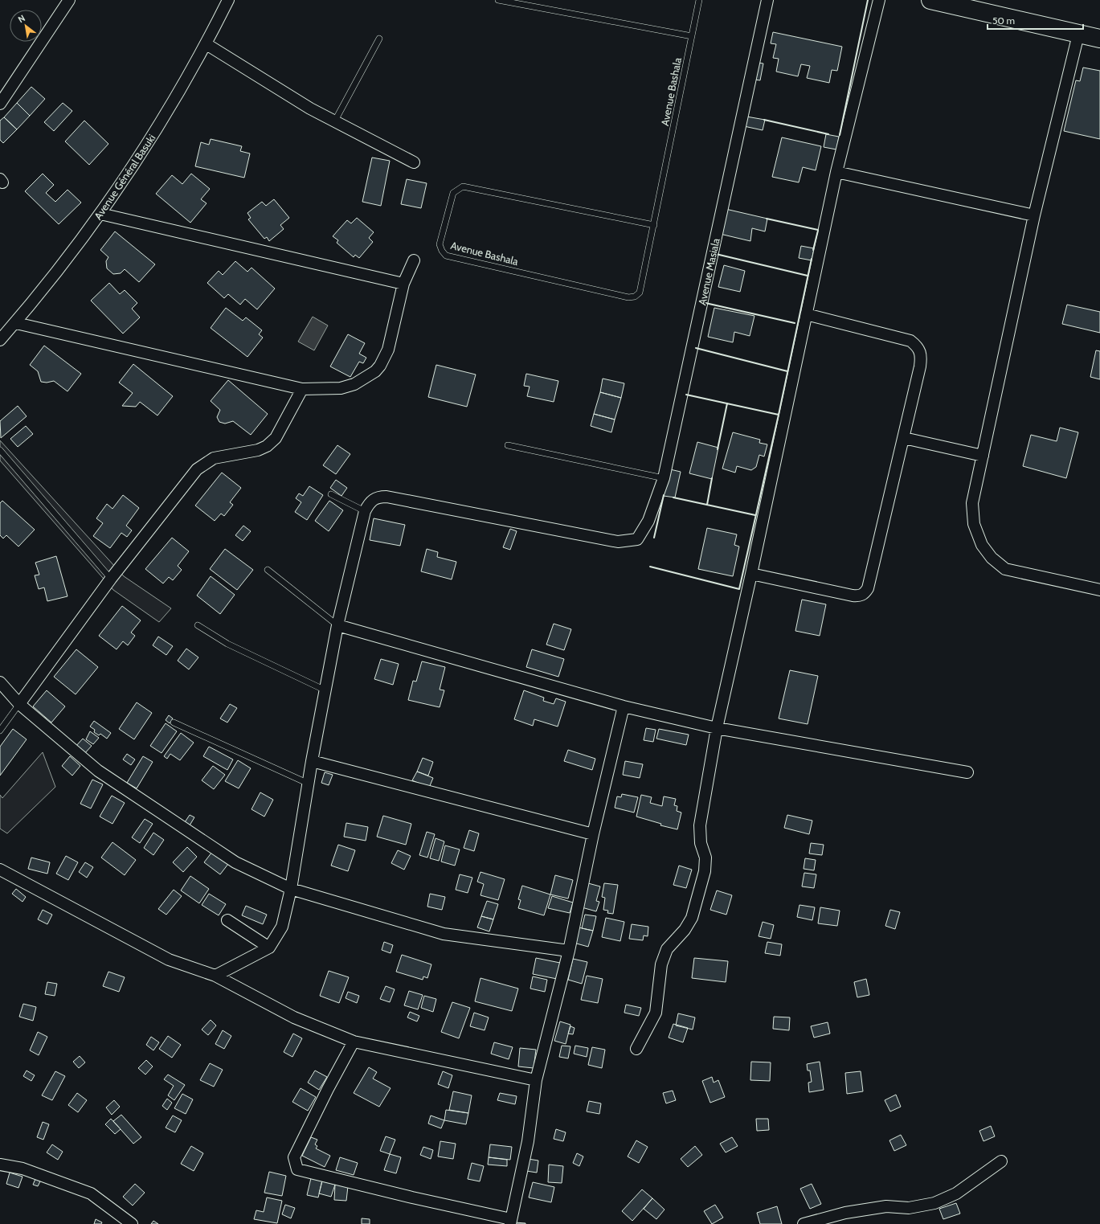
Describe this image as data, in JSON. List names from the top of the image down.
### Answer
{
  "streets": {
    "street": ["Avenue Général Basuki", "Avenue Masiala"],
    "lane": ["Avenue Bashala"]
  },
  "scale_bar": "50 m",
  "north": "top left"
}
